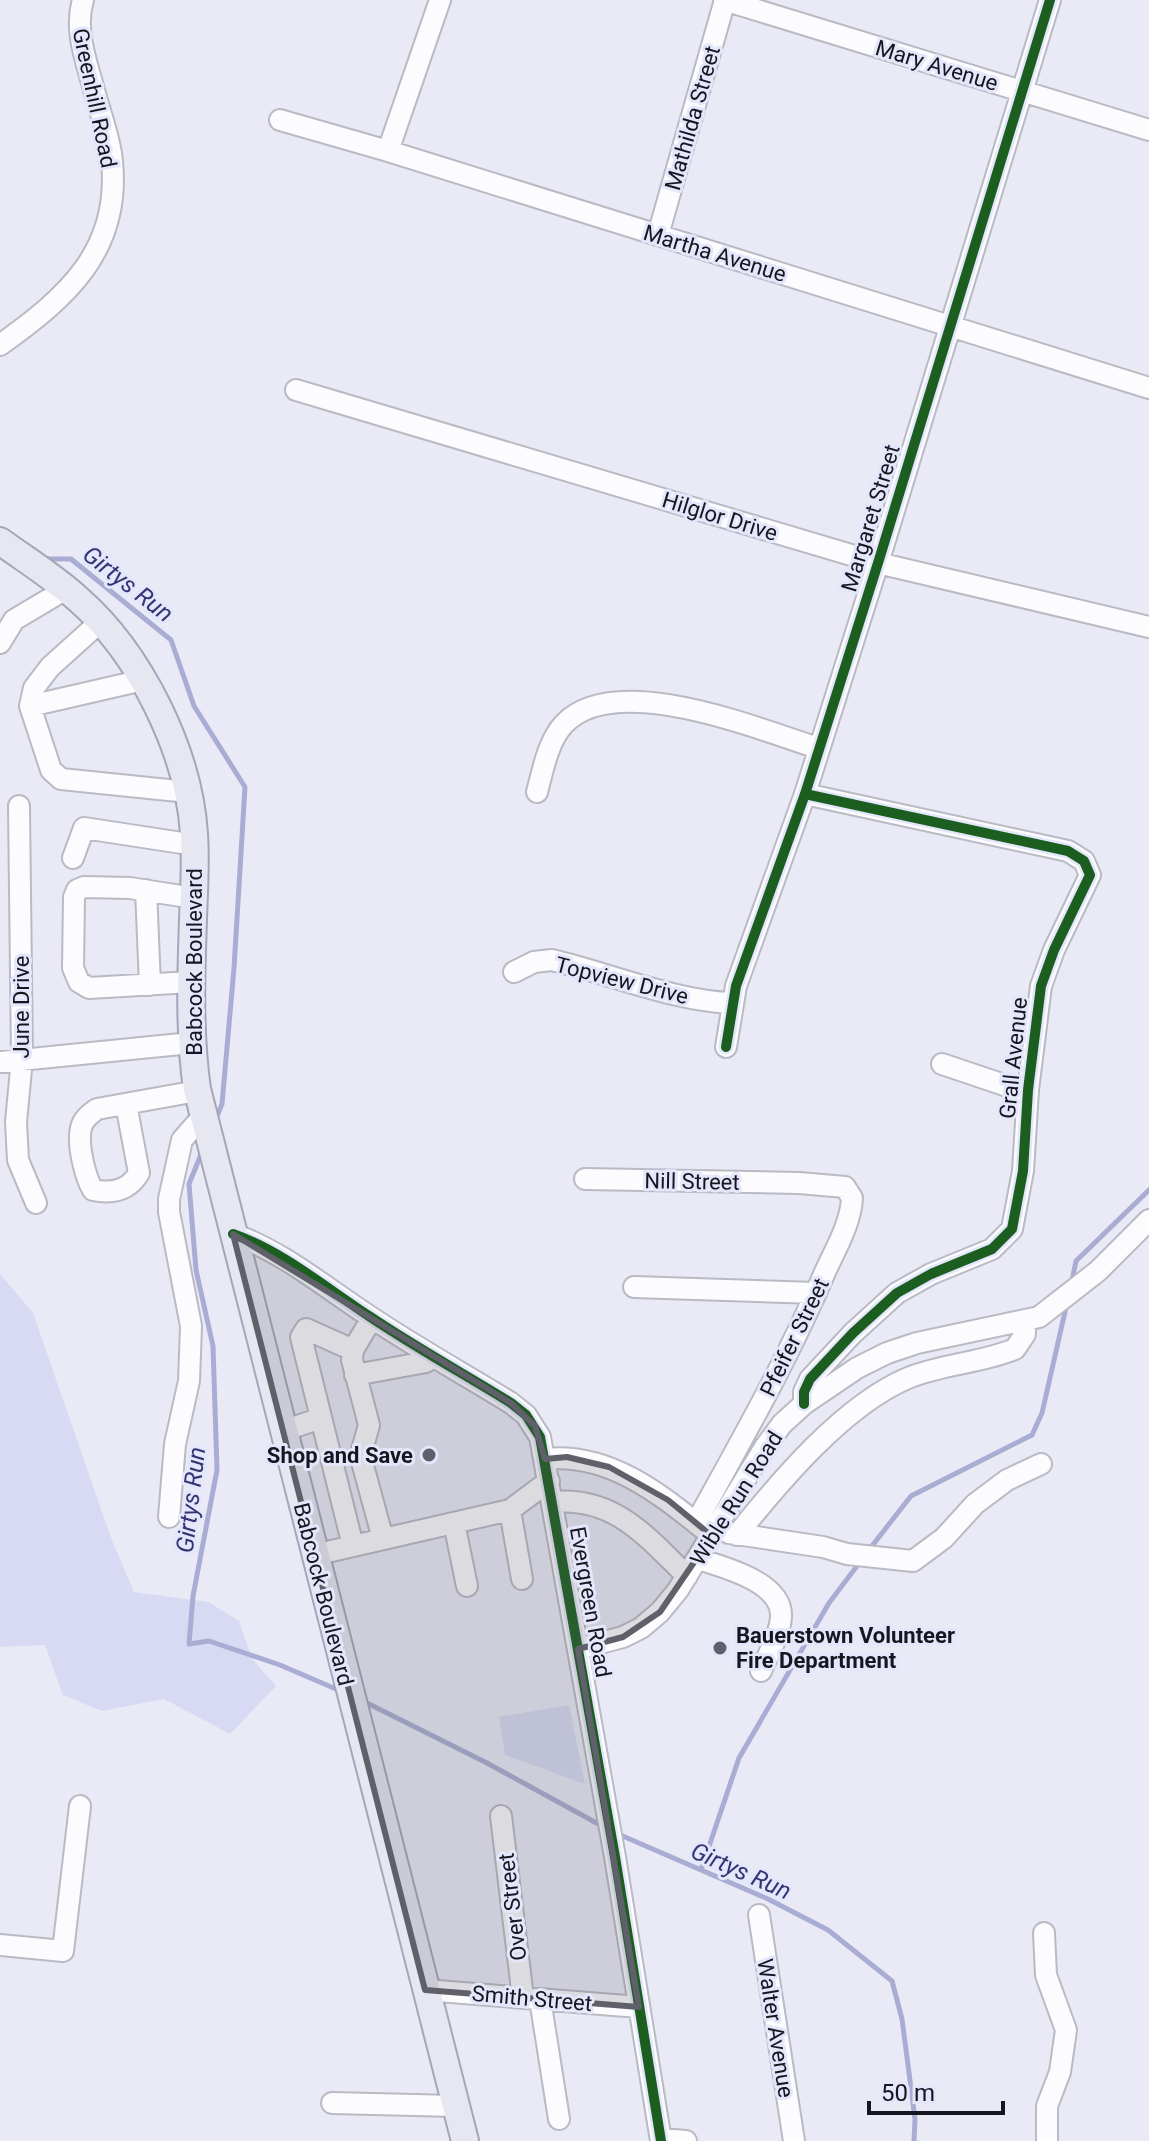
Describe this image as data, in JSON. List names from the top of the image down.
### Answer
{
  "streets": {
    "main road": ["Babcock Boulevard"],
    "street": [
      "Mary Avenue",
      "Greenhill Road",
      "Mathilda Street",
      "Martha Avenue",
      "Hilglor Drive",
      "Margaret Street",
      "Topview Drive",
      "June Drive",
      "Grall Avenue",
      "Nill Street",
      "Pfeifer Street",
      "Wible Run Road",
      "Evergreen Road",
      "Over Street",
      "Smith Street",
      "Walter Avenue"
    ]
  },
  "crossings": [
    ["Mary Avenue", "Mathilda Street"],
    ["Mary Avenue", "Margaret Street"],
    ["Mathilda Street", "Martha Avenue"],
    ["Martha Avenue", "Margaret Street"],
    ["Hilglor Drive", "Margaret Street"],
    ["Margaret Street", "Topview Drive"],
    ["Margaret Street", "Grall Avenue"],
    ["Babcock Boulevard", "Evergreen Road"],
    ["Babcock Boulevard", "Smith Street"],
    ["Grall Avenue", "Wible Run Road"],
    ["Nill Street", "Pfeifer Street"],
    ["Pfeifer Street", "Wible Run Road"],
    ["Wible Run Road", "Evergreen Road"],
    ["Evergreen Road", "Smith Street"],
    ["Over Street", "Smith Street"]
  ],
  "water": ["Girtys Run"],
  "places": ["Shop and Save", "Bauerstown Volunteer Fire Department"],
  "scale_bar": "50 m"
}
